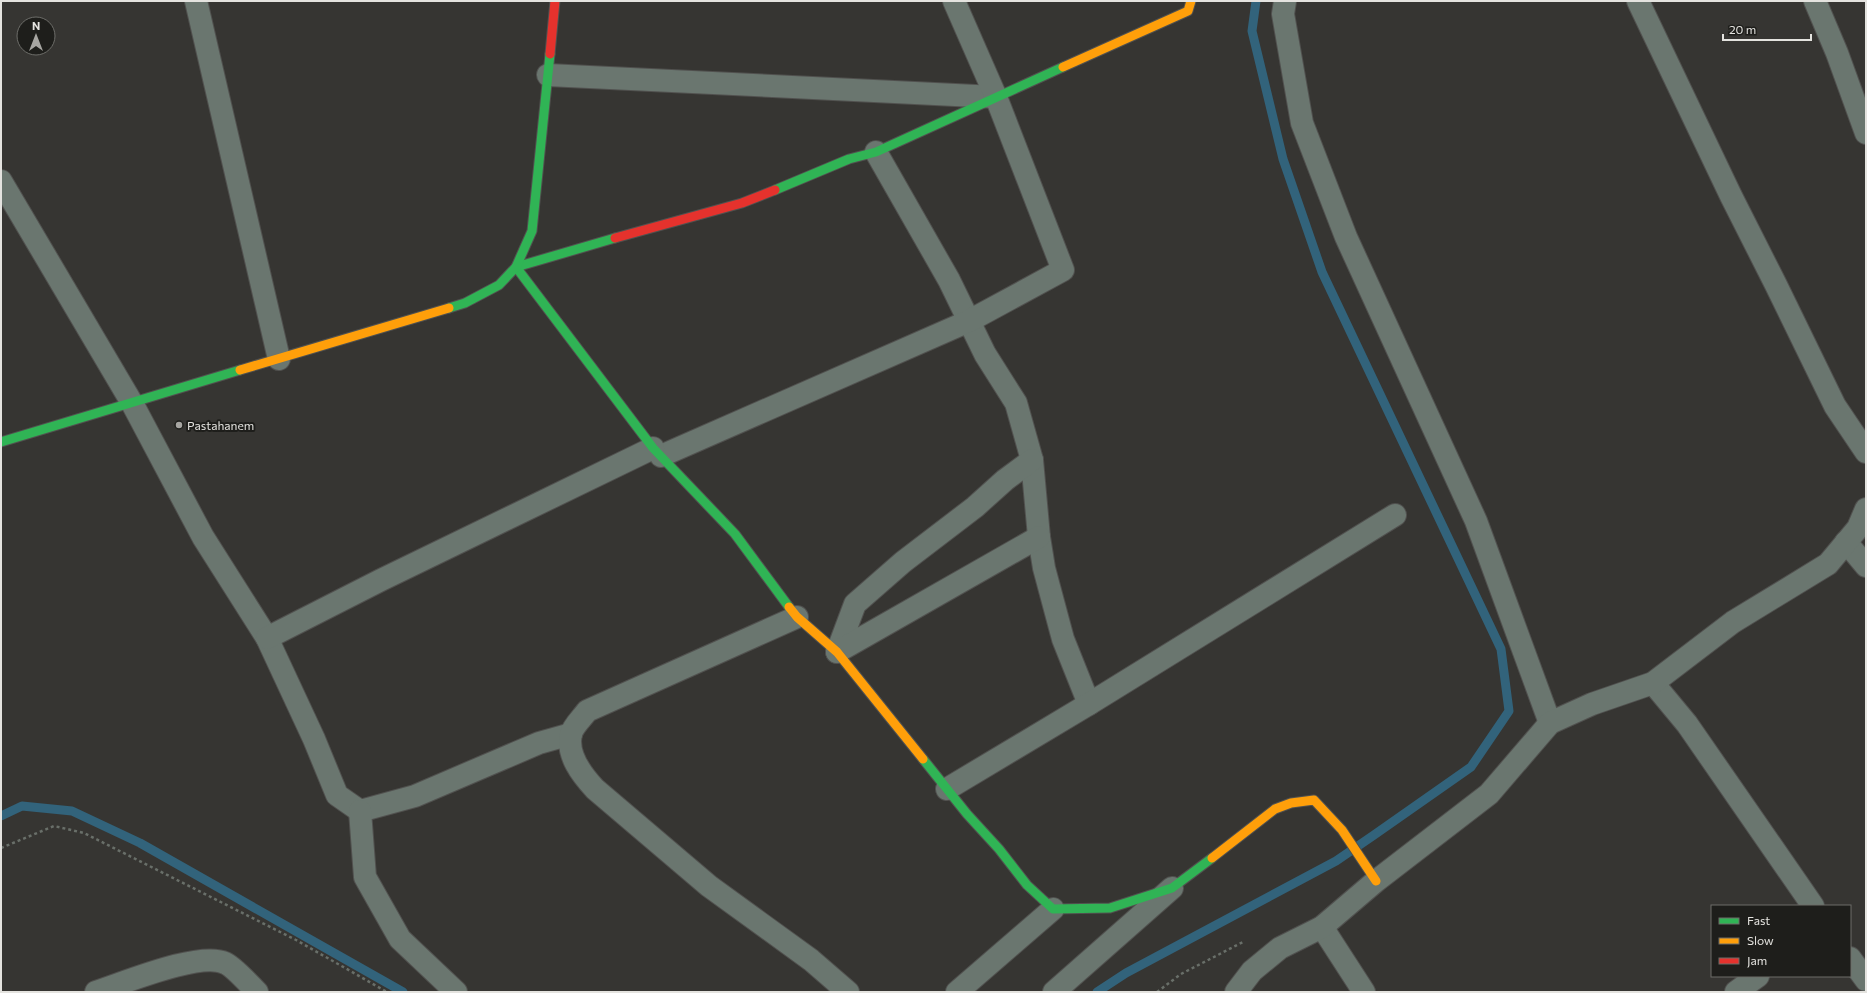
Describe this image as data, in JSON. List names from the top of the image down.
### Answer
{
  "places": ["Pastahanem"],
  "legend": ["Fast", "Slow", "Jam"],
  "scale_bar": "20 m",
  "north": "top"
}
